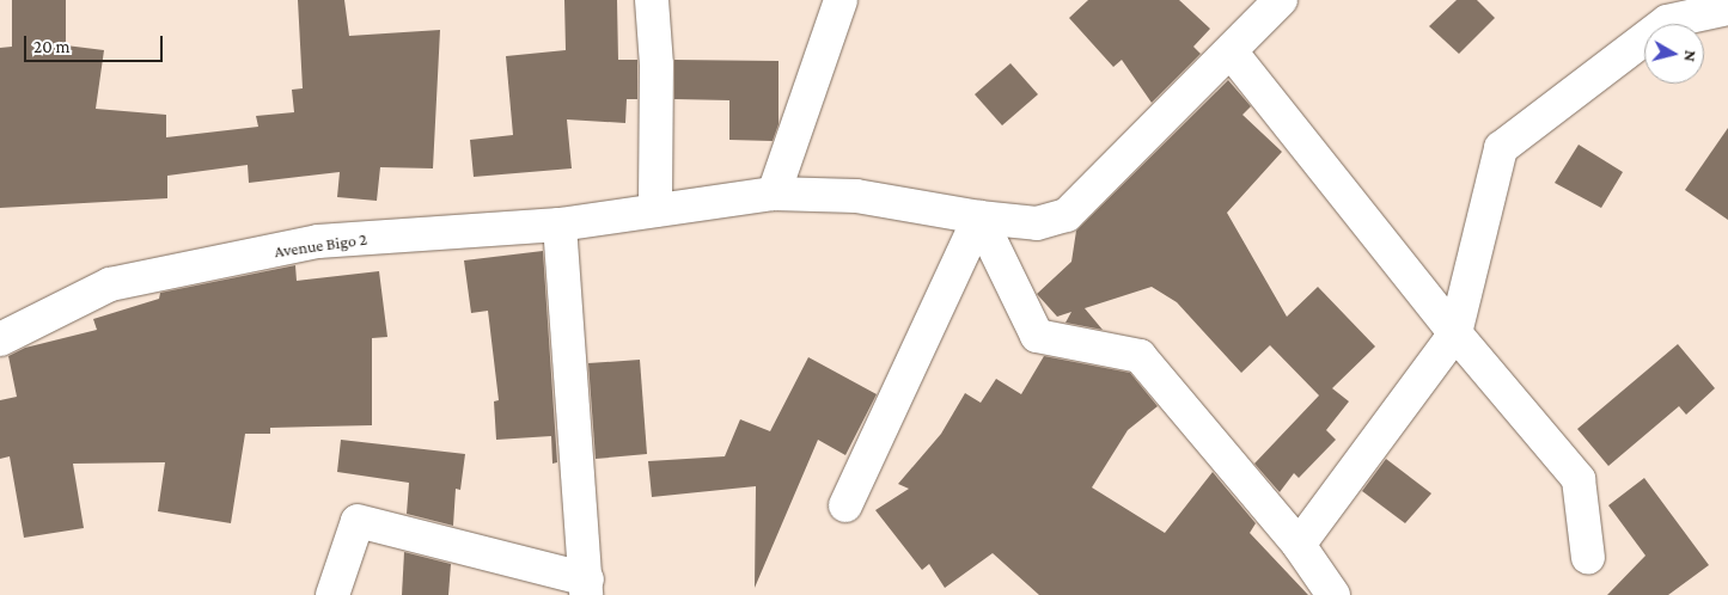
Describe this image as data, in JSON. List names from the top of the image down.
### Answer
{
  "streets": {
    "street": ["Avenue Bigo 2"]
  },
  "scale_bar": "20 m",
  "north": "right"
}
